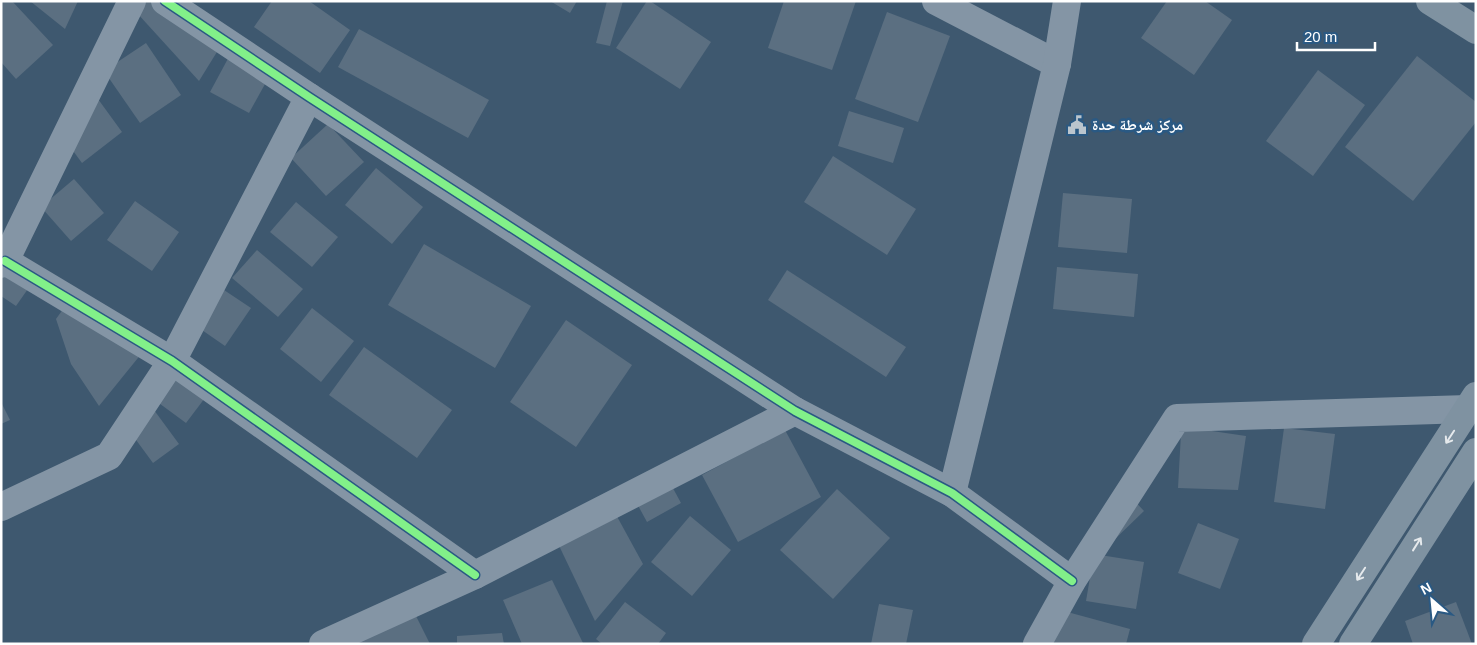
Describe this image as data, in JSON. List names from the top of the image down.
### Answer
{
  "places": {
    "public building": ["مركز شرطة حدة"]
  },
  "scale_bar": "20 m",
  "north": "top left"
}
